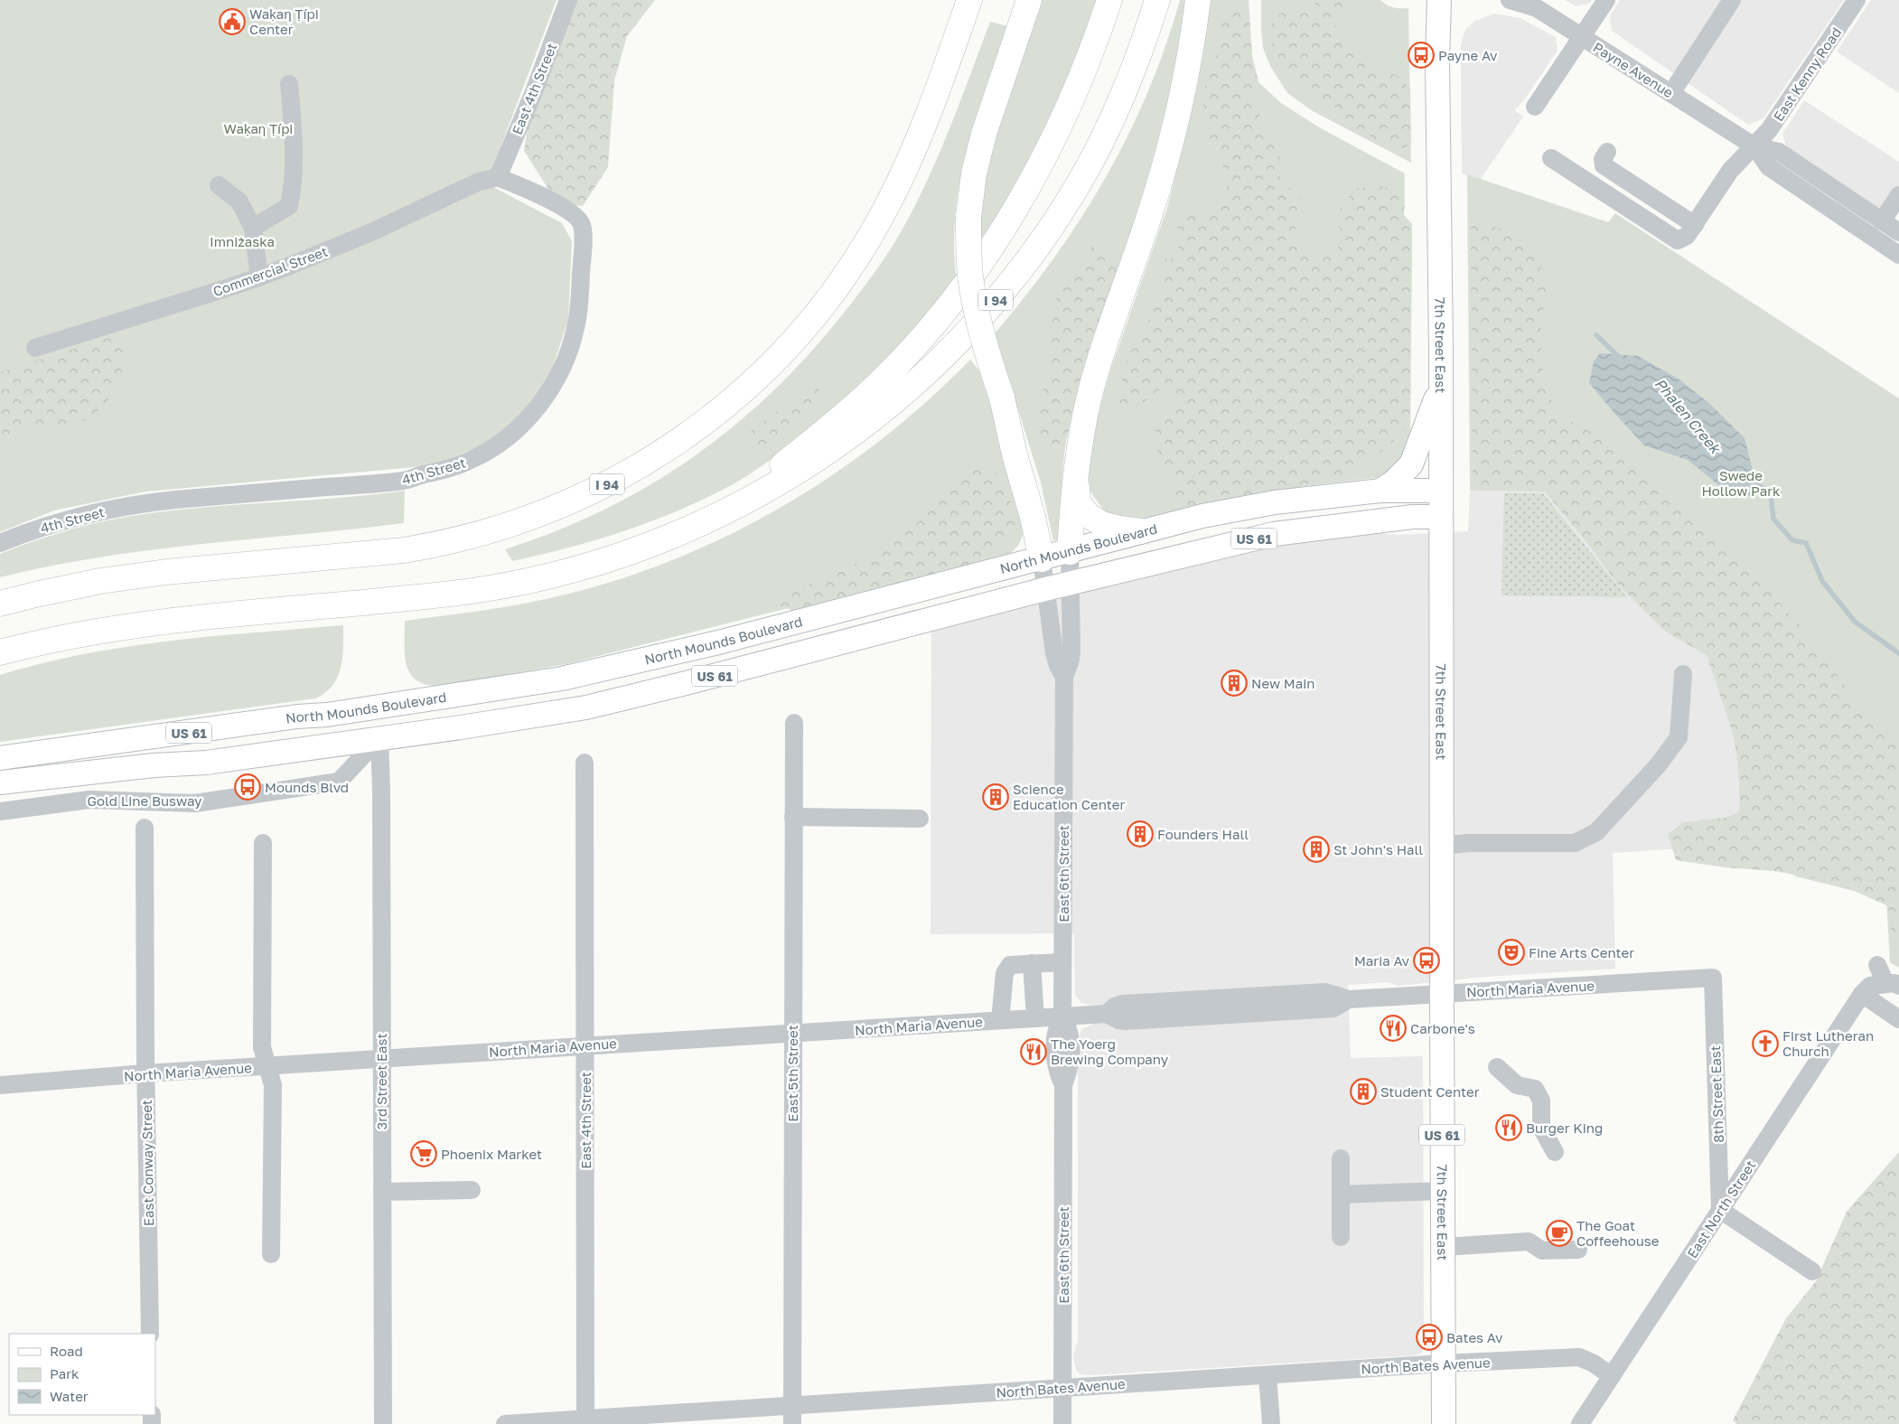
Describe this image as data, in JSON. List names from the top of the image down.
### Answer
{
  "streets": {
    "highway": ["I 94"],
    "main road": ["7th Street East", "US 61", "North Mounds Boulevard"],
    "street": [
      "Payne Avenue",
      "East Kenny Road",
      "East 4th Street",
      "Commercial Street",
      "4th Street",
      "Gold Line Busway",
      "East 6th Street",
      "North Maria Avenue",
      "East 5th Street",
      "3rd Street East",
      "8th Street East",
      "East Conway Street",
      "East North Street",
      "North Bates Avenue"
    ]
  },
  "crossings": [
    ["Payne Avenue", "East Kenny Road"],
    ["East 4th Street", "Commercial Street"],
    ["East 4th Street", "4th Street"],
    ["East 4th Street", "North Maria Avenue"],
    ["East 4th Street", "North Bates Avenue"],
    ["Commercial Street", "4th Street"],
    ["7th Street East", "US 61"],
    ["7th Street East", "North Mounds Boulevard"],
    ["7th Street East", "North Maria Avenue"],
    ["7th Street East", "North Bates Avenue"],
    ["US 61", "Gold Line Busway"],
    ["US 61", "East 6th Street"],
    ["US 61", "3rd Street East"],
    ["North Mounds Boulevard", "East 6th Street"],
    ["Gold Line Busway", "3rd Street East"],
    ["East 6th Street", "North Maria Avenue"],
    ["East 6th Street", "North Bates Avenue"],
    ["North Maria Avenue", "East 5th Street"],
    ["North Maria Avenue", "3rd Street East"],
    ["North Maria Avenue", "8th Street East"],
    ["North Maria Avenue", "East Conway Street"],
    ["East 5th Street", "North Bates Avenue"],
    ["8th Street East", "East North Street"],
    ["East North Street", "North Bates Avenue"]
  ],
  "water": ["Phalen Creek"],
  "parks": ["Waḳaƞ Ṭípi", "Imniżaska", "Swede Hollow Park"],
  "places": {
    "public building": ["Waḳaƞ Ṭípi Center"],
    "bus stop": [
      "Payne Av",
      "Mounds Blvd",
      "Maria Av",
      "Bates Av"
    ],
    "building": [
      "New Main",
      "Science Education Center",
      "Founders Hall",
      "St John's Hall",
      "Student Center"
    ],
    "theatre": ["Fine Arts Center"],
    "restaurant": ["Carbone's", "The Yoerg Brewing Company", "Burger King"],
    "church": ["First Lutheran Church"],
    "supermarket": ["Phoenix Market"],
    "cafe": ["The Goat Coffeehouse"]
  },
  "legend": ["Road", "Park", "Water"]
}
